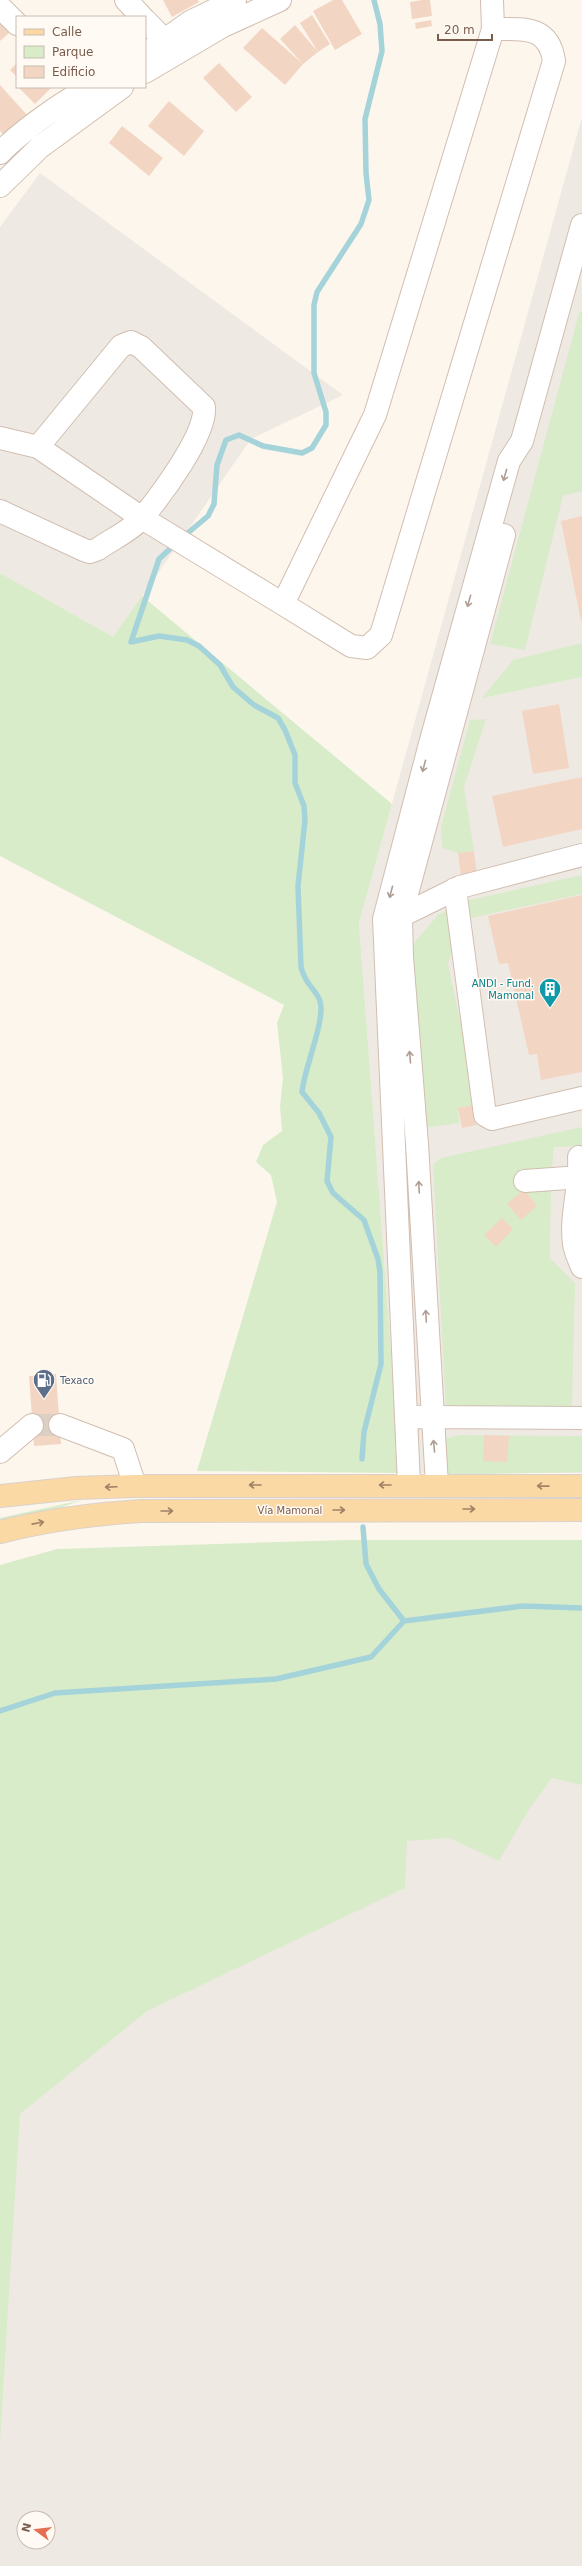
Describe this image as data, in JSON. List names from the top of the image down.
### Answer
{
  "streets": {
    "main road": ["Vía Mamonal"]
  },
  "places": {
    "building": ["ANDI - Fund. Mamonal"],
    "fuel station": ["Texaco"]
  },
  "legend": ["Calle", "Parque", "Edificio"],
  "scale_bar": "20 m",
  "north": "left"
}
